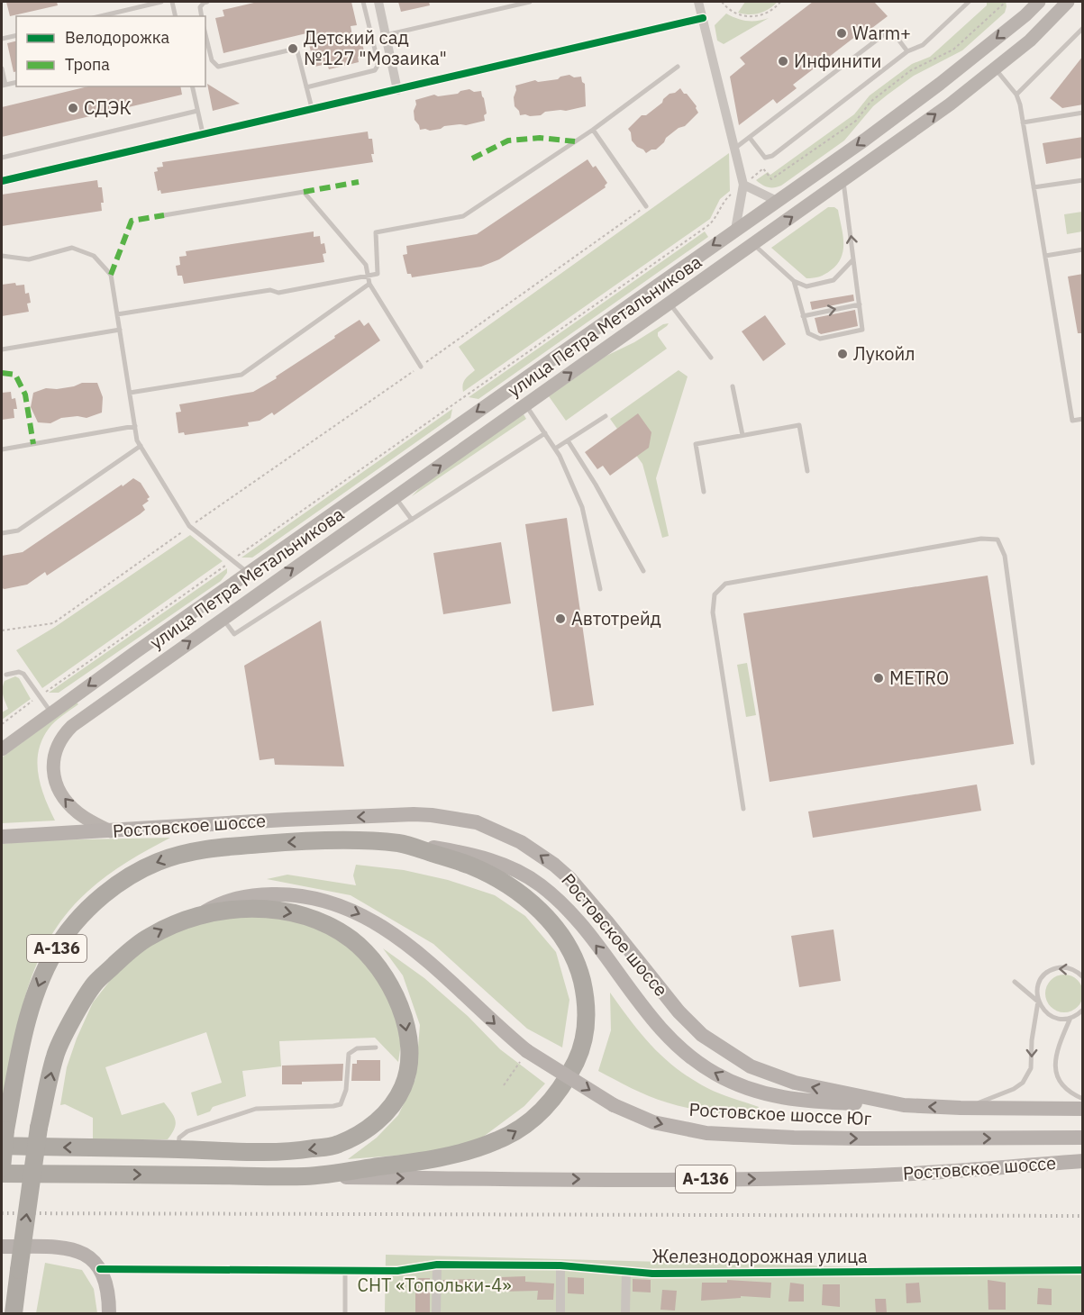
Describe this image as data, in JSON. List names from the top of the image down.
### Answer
{
  "streets": {
    "highway": ["Ростовское шоссе", "А-136"],
    "main road": ["улица Петра Метальникова", "Ростовское шоссе Юг"],
    "street": ["Железнодорожная улица"]
  },
  "crossings": [
    ["улица Петра Метальникова", "Ростовское шоссе"],
    ["Ростовское шоссе", "А-136"],
    ["А-136", "Ростовское шоссе Юг"]
  ],
  "parks": ["СНТ «Топольки-4»"],
  "places": [
    "Warm+",
    "Детский сад №127 \"Мозаика\"",
    "Инфинити",
    "СДЭК",
    "Лукойл",
    "Автотрейд",
    "METRO"
  ],
  "legend": ["Велодорожка", "Тропа"]
}
